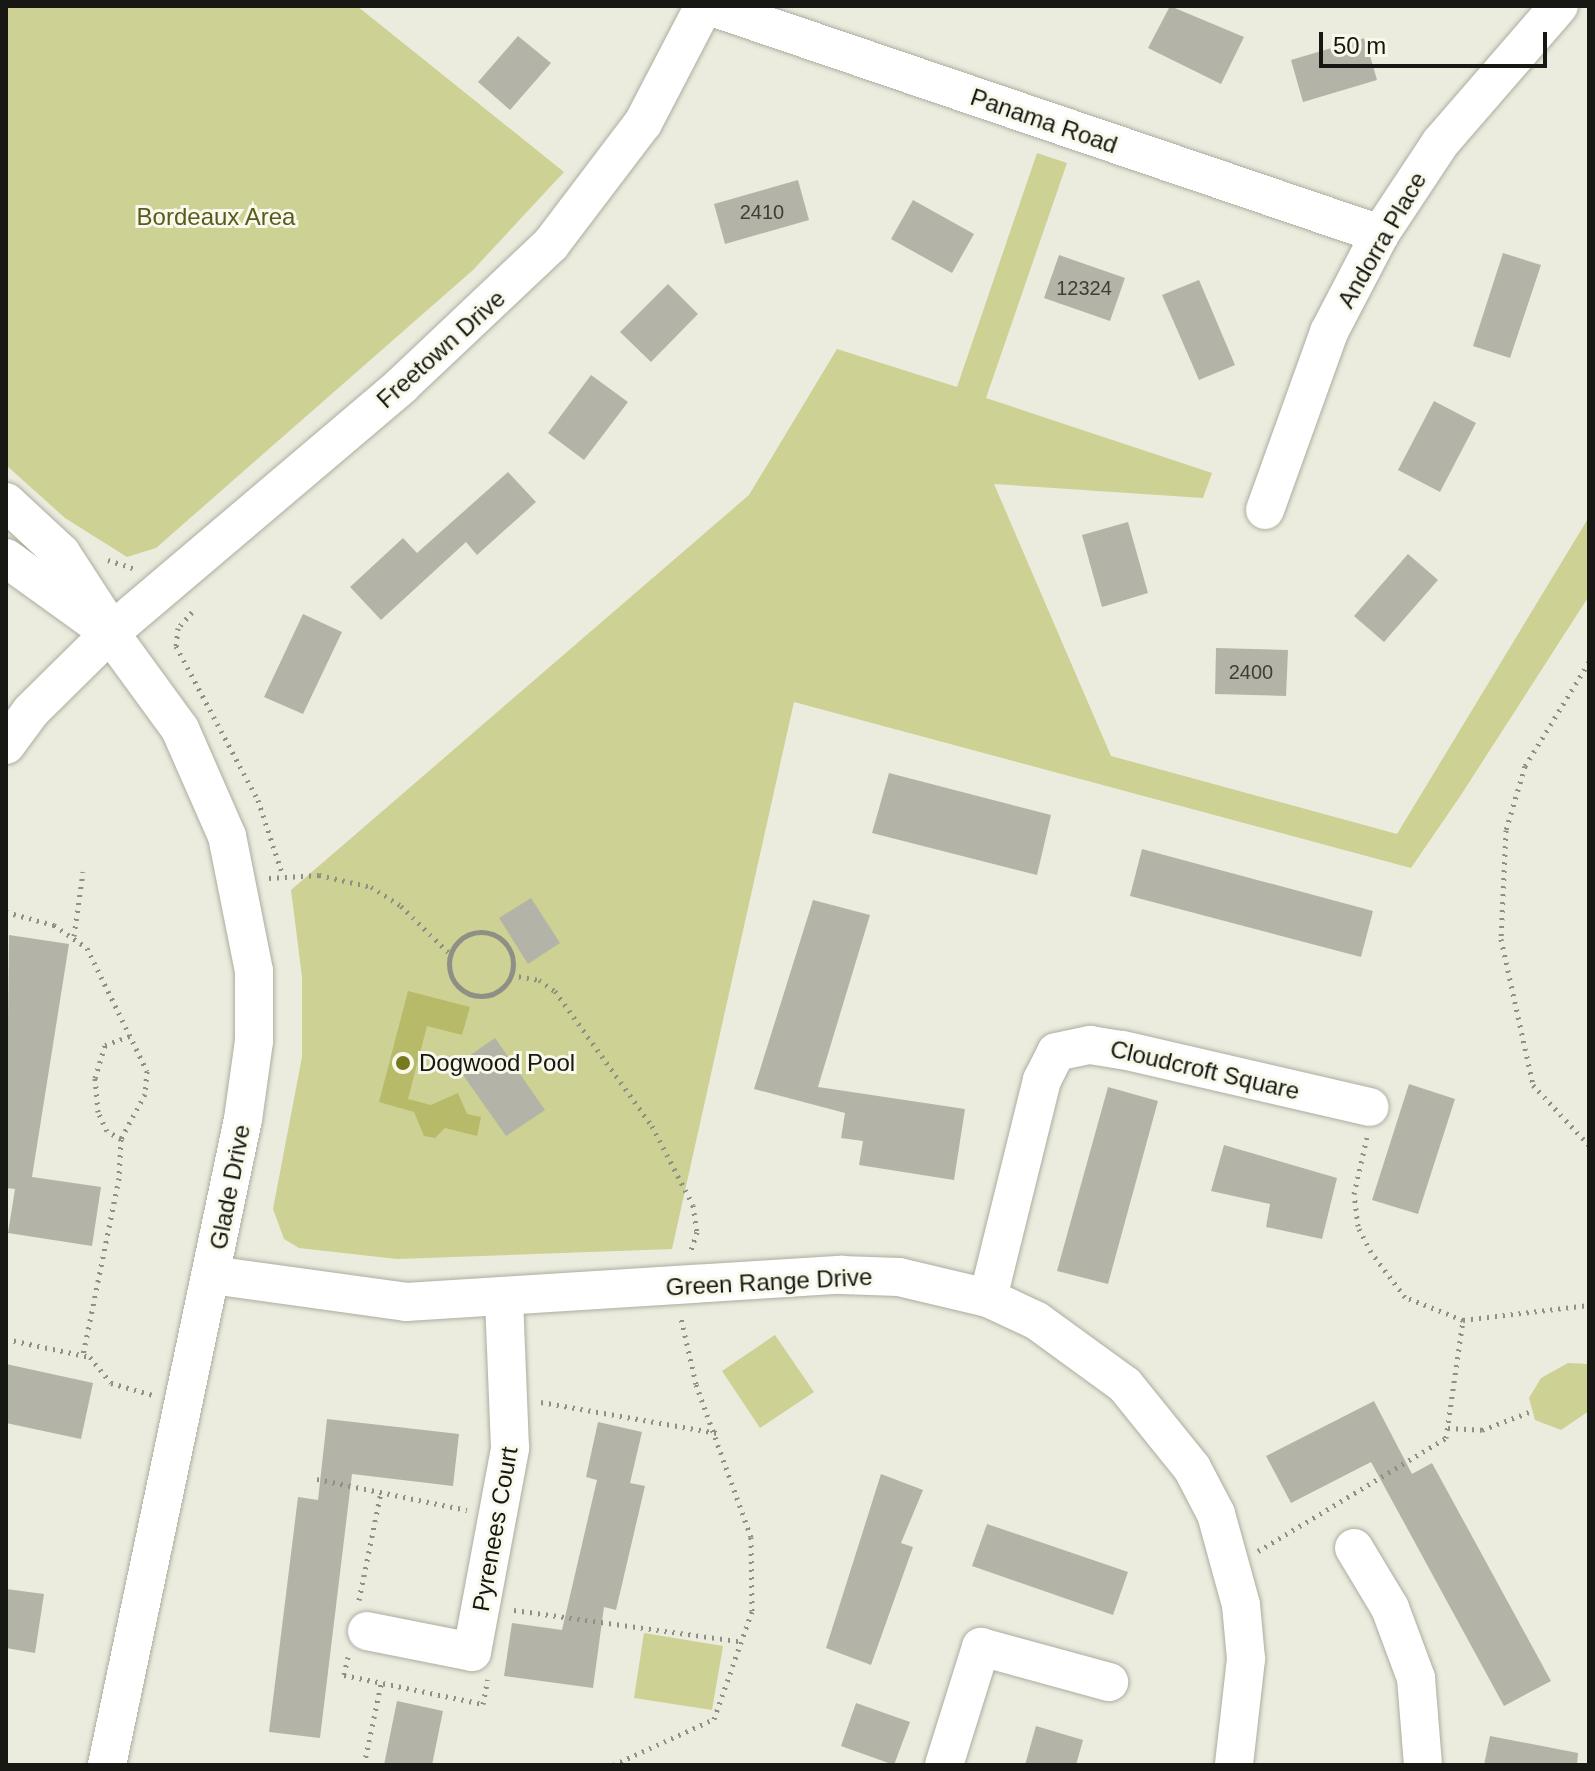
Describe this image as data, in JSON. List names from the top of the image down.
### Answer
{
  "streets": {
    "street": [
      "Panama Road",
      "Andorra Place",
      "Freetown Drive",
      "Cloudcroft Square",
      "Glade Drive",
      "Green Range Drive",
      "Pyrenees Court"
    ]
  },
  "crossings": [
    ["Panama Road", "Andorra Place"],
    ["Panama Road", "Freetown Drive"],
    ["Freetown Drive", "Glade Drive"],
    ["Cloudcroft Square", "Green Range Drive"],
    ["Glade Drive", "Green Range Drive"],
    ["Green Range Drive", "Pyrenees Court"]
  ],
  "parks": ["Bordeaux Area"],
  "places": ["Dogwood Pool"],
  "house_numbers": ["2410", "12324", "2400"],
  "scale_bar": "50 m"
}
